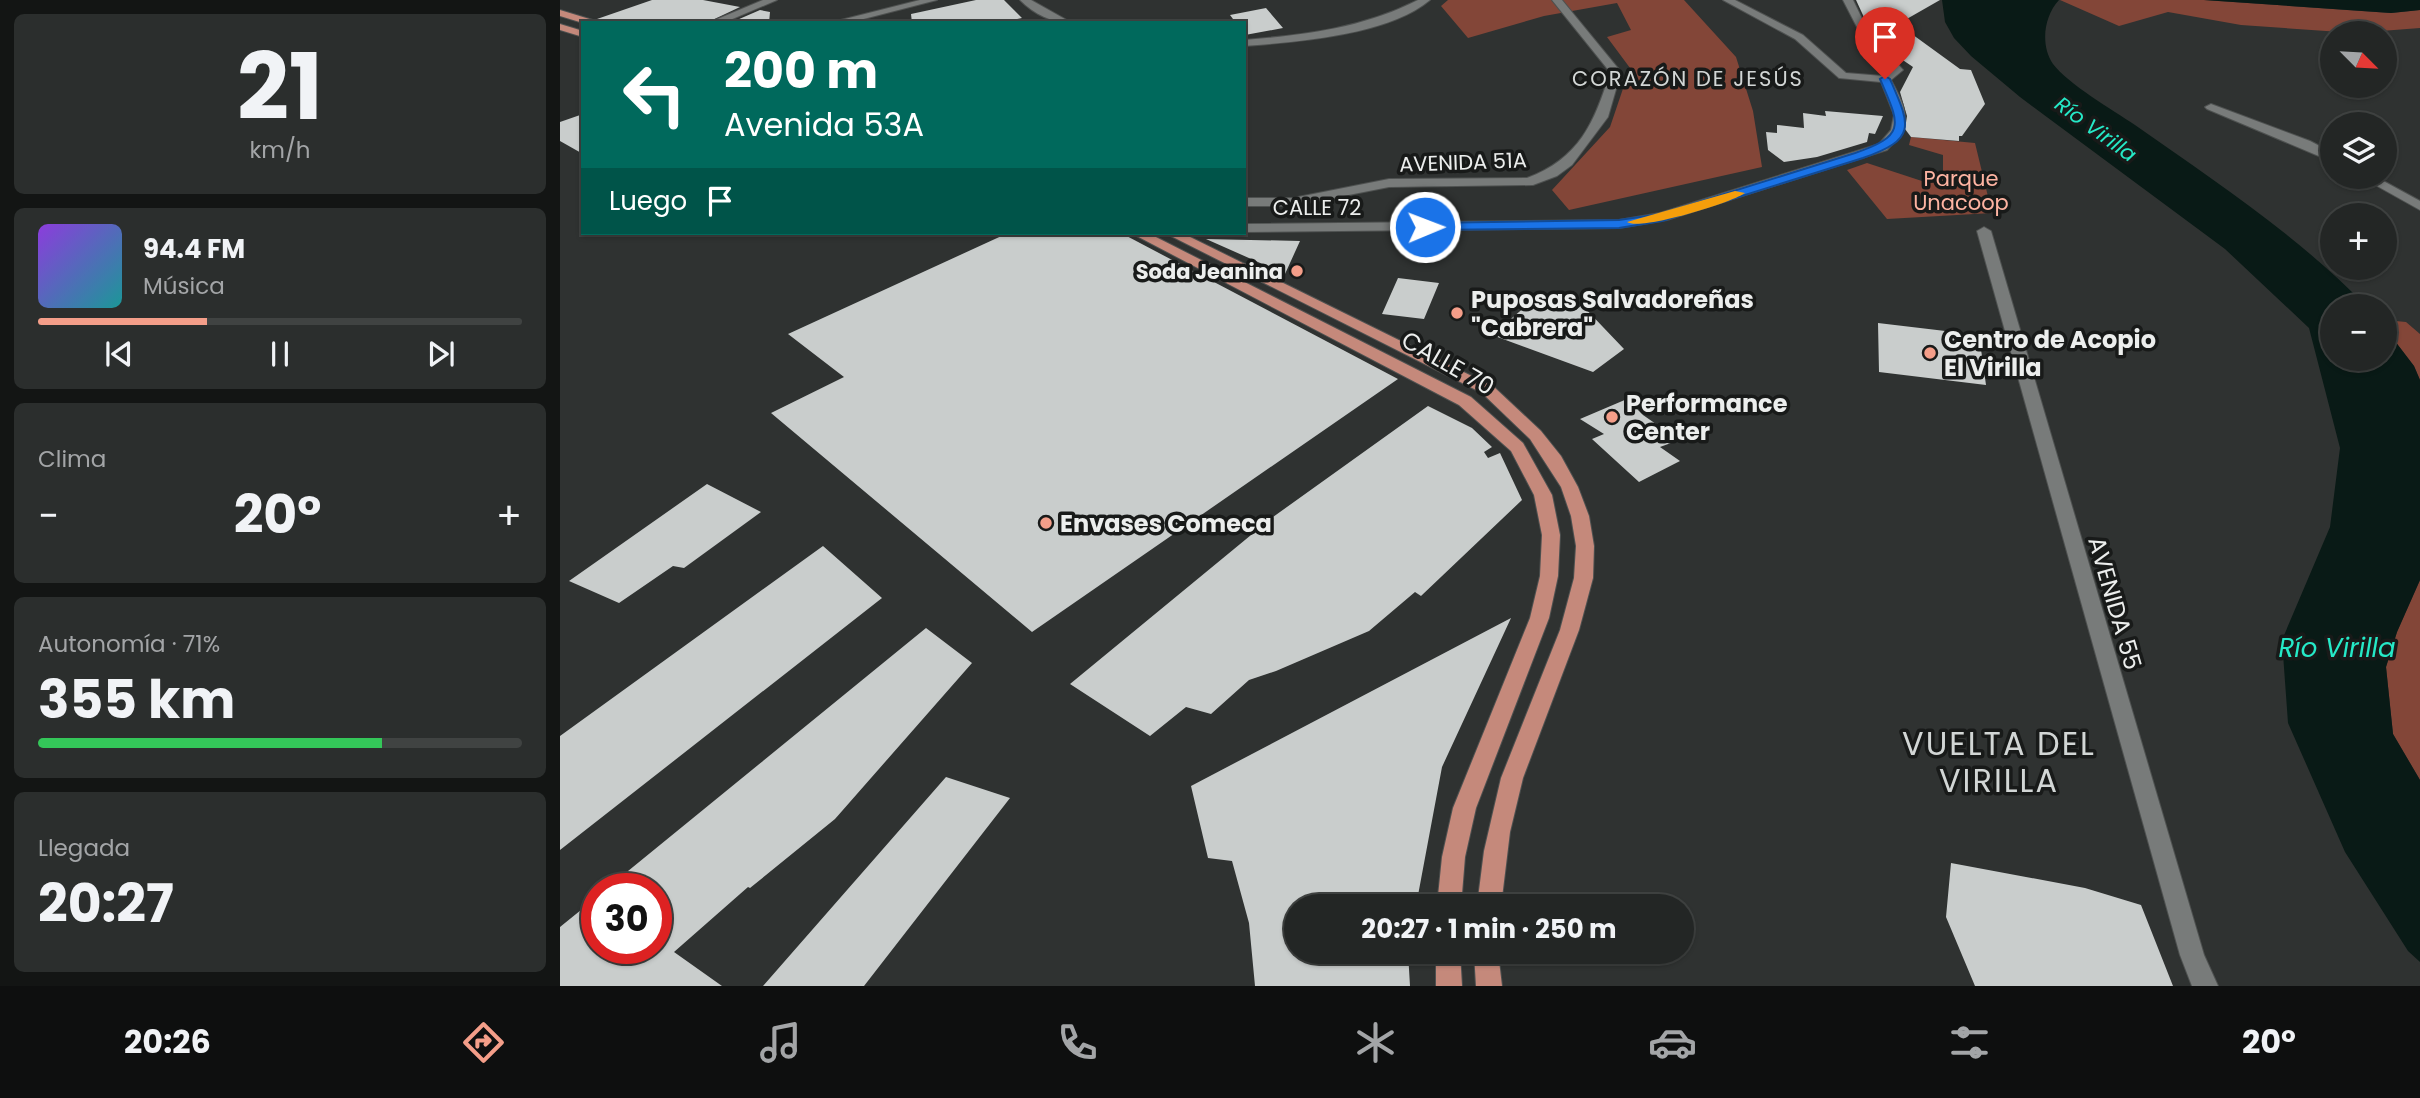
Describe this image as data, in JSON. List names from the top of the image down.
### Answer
{
  "streets": {
    "main road": ["CALLE 70"],
    "street": ["AVENIDA 51A", "CALLE 72", "AVENIDA 55"]
  },
  "districts": ["CORAZÓN DE JESÚS", "VUELTA DEL VIRILLA"],
  "water": ["Río Virilla"],
  "parks": ["Parque Unacoop"],
  "places": [
    "Soda Jeanina",
    "Puposas Salvadoreñas \"Cabrera\"",
    "Centro de Acopio El Virilla",
    "Performance Center",
    "Envases Comeca"
  ],
  "north": "bottom right",
  "page": {
    "tile": [
      ["21", "km/h"],
      "Clima",
      ["Autonomía · 71%", "355 km"],
      ["Llegada", "20:27"]
    ],
    "map_buttons": ["+", "−"],
    "turn": ["200 m", "Avenida 53A"],
    "then": "Luego",
    "song": ["94.4 FM", "Música"],
    "heat": ["−", "20°", "+"],
    "limit": "30",
    "trip": "20:27 · 1 min · 250 m",
    "tabs": ["20:26", "20°"]
  }
}
